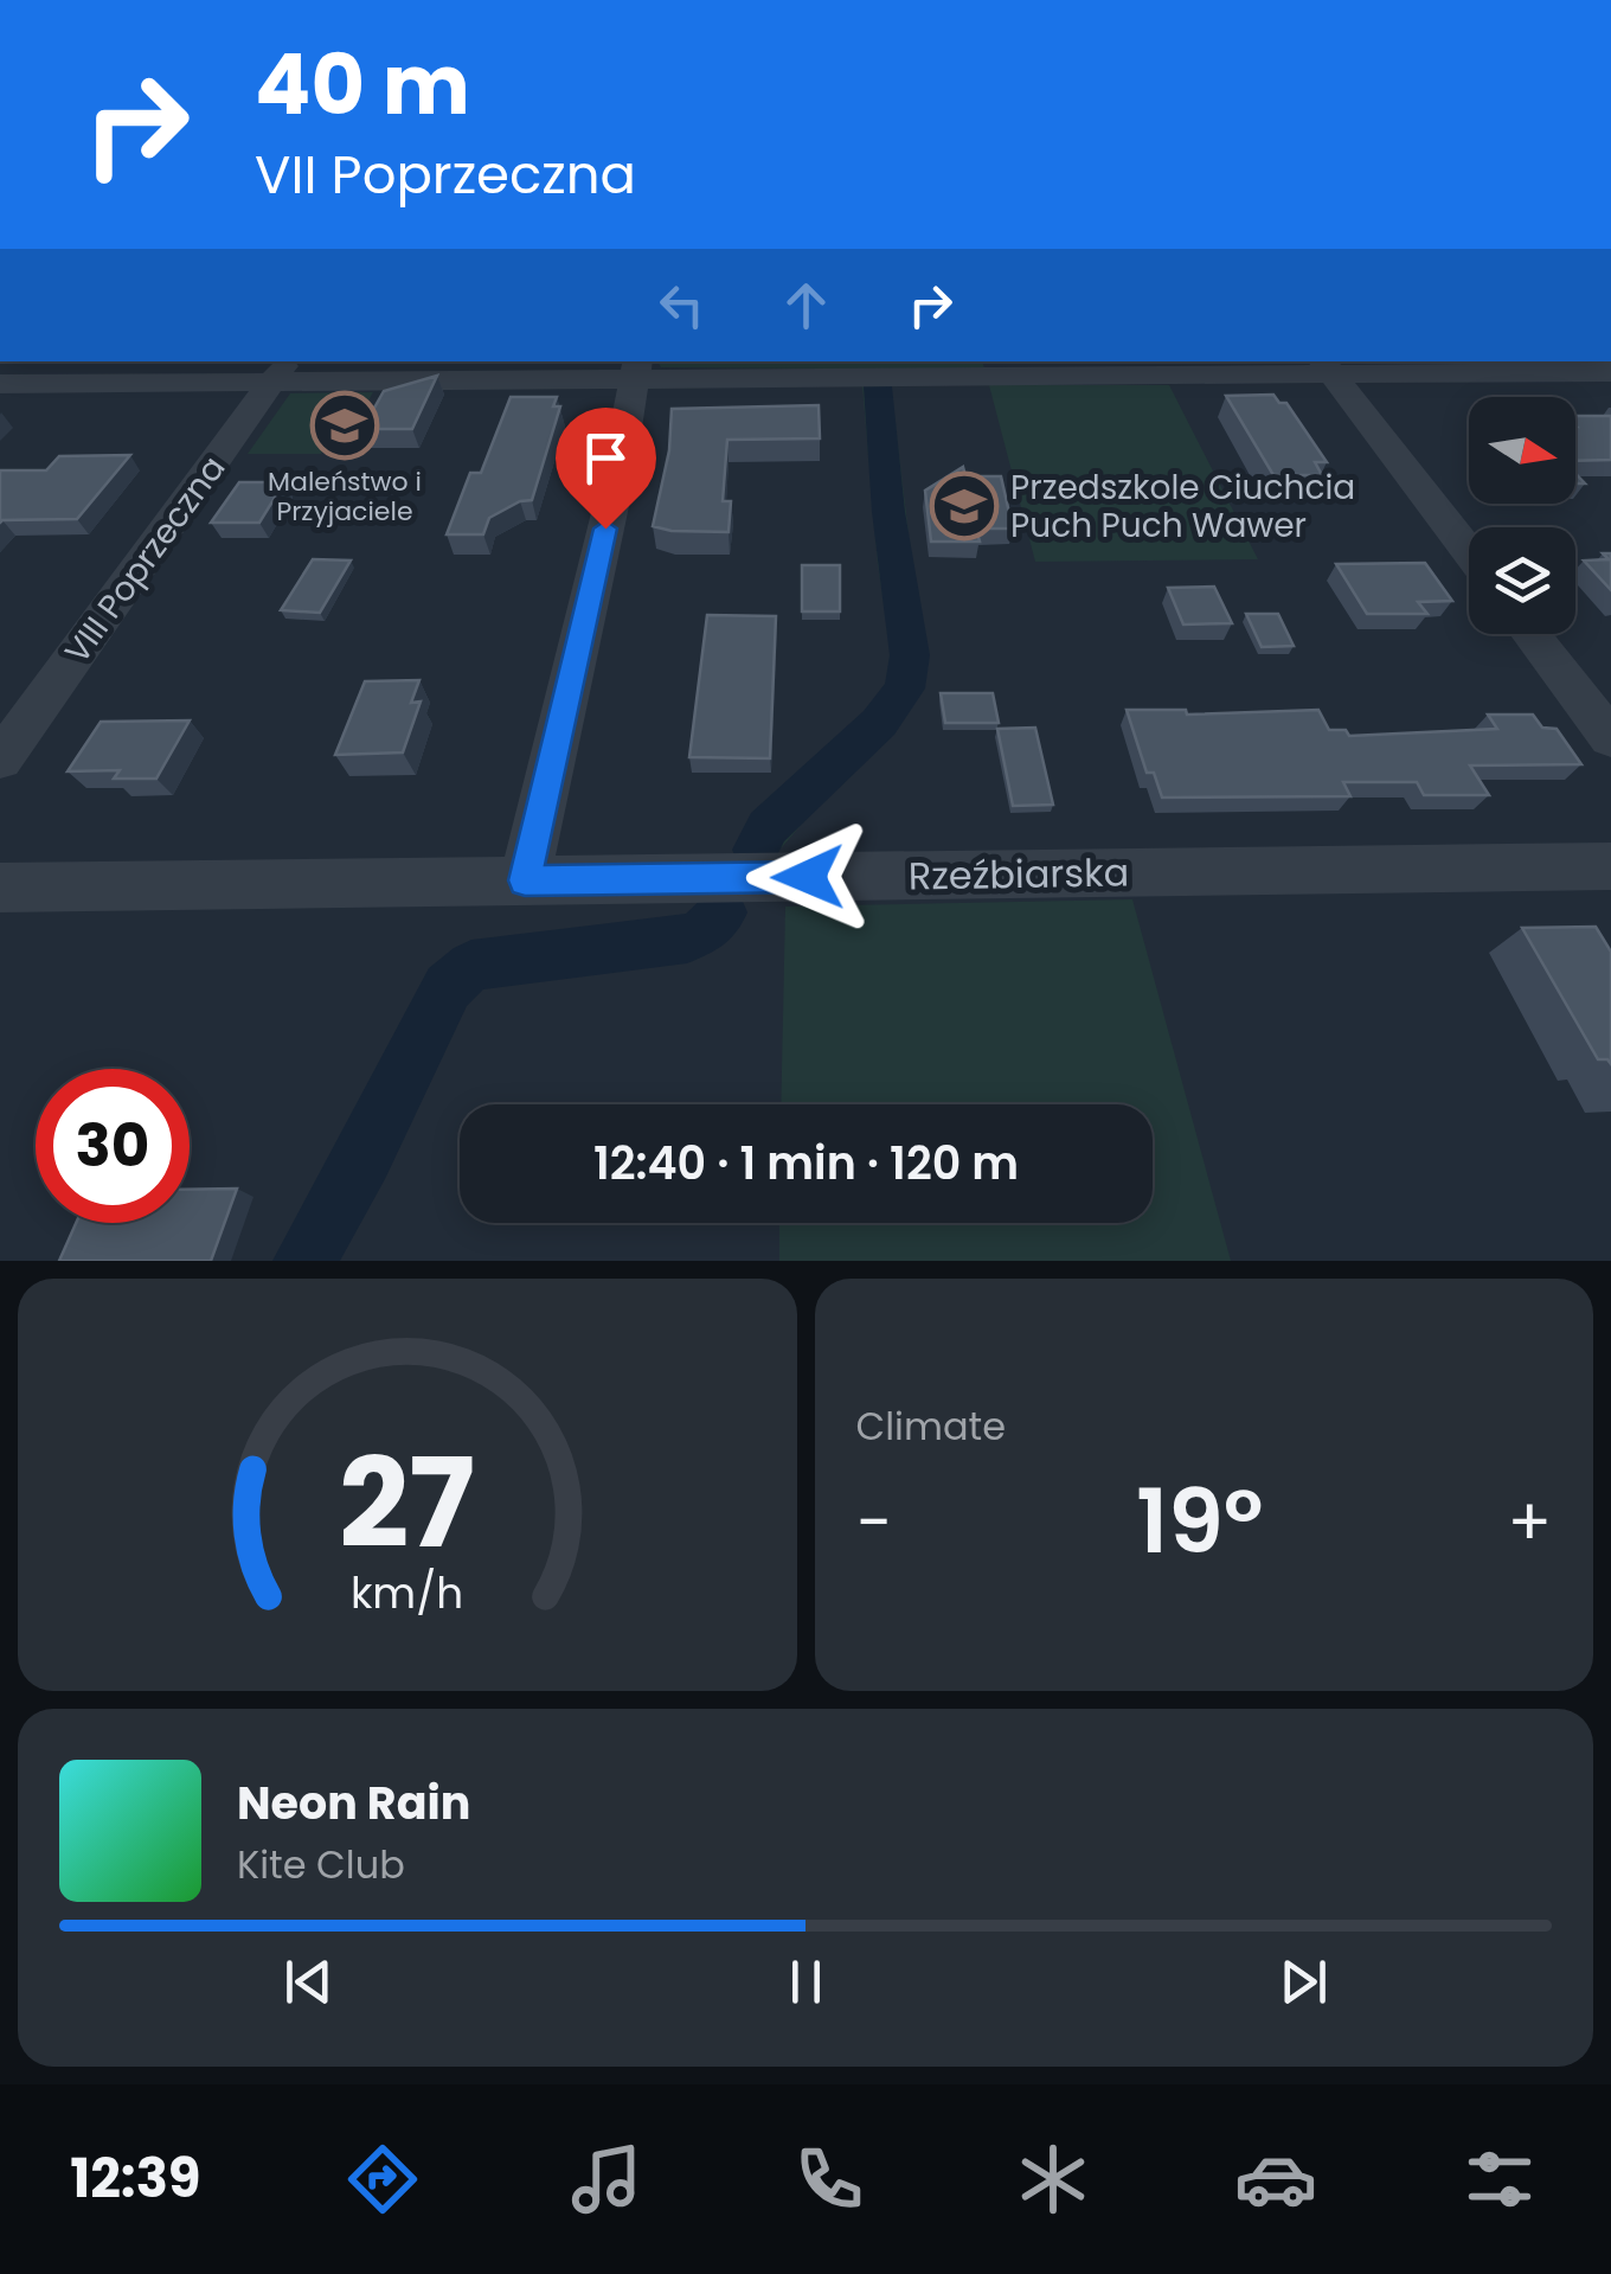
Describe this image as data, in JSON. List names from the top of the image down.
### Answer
{
  "streets": {
    "street": ["VIII Poprzeczna", "Rzeźbiarska"]
  },
  "places": {
    "school or university": ["Maleństwo i Przyjaciele", "Przedszkole Ciuchcia Puch Puch Wawer"]
  },
  "north": "right",
  "page": {
    "turn": ["40 m", "VII Poprzeczna"],
    "limit": "30",
    "trip": "12:40 · 1 min · 120 m",
    "tile": "Climate",
    "heat": ["−", "19°", "+"],
    "song": ["Neon Rain", "Kite Club"],
    "tabs": "12:39",
    "gauge": ["27", "km/h"]
  }
}
